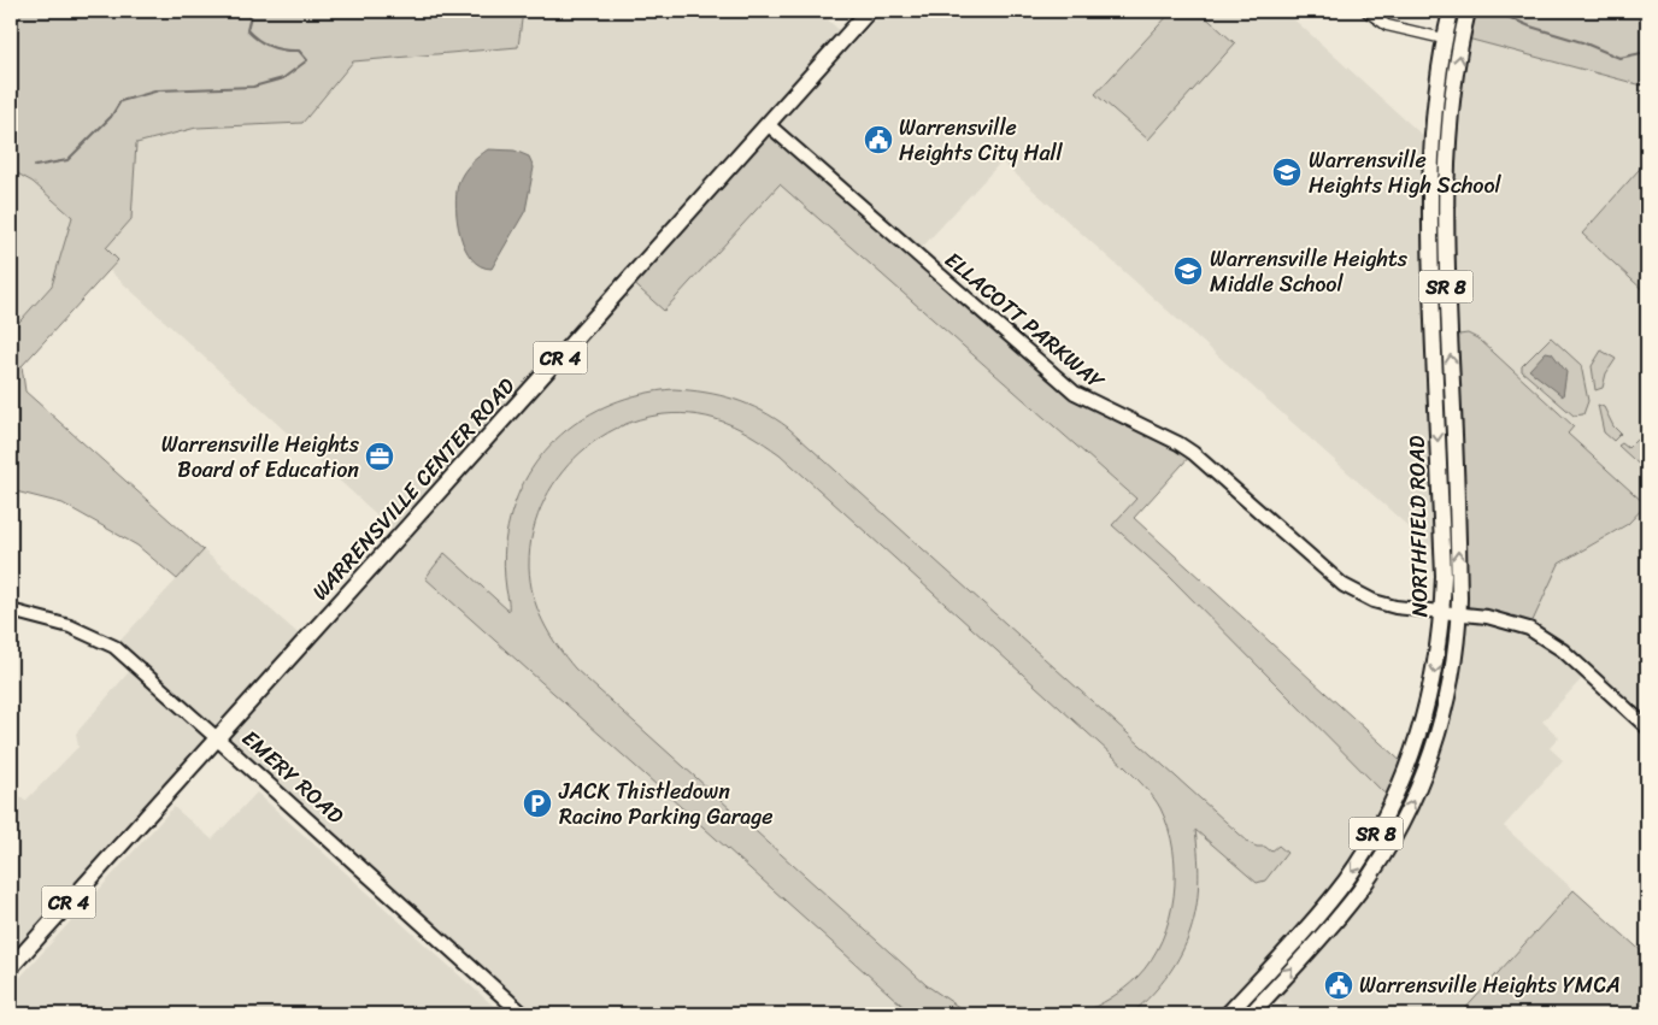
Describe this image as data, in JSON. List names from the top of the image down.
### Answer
{
  "streets": {
    "main road": [
      "SR 8",
      "CR 4",
      "WARRENSVILLE CENTER ROAD",
      "NORTHFIELD ROAD",
      "EMERY ROAD"
    ],
    "street": ["ELLACOTT PARKWAY"]
  },
  "crossings": [
    ["ELLACOTT PARKWAY", "WARRENSVILLE CENTER ROAD"],
    ["ELLACOTT PARKWAY", "NORTHFIELD ROAD"],
    ["WARRENSVILLE CENTER ROAD", "EMERY ROAD"]
  ],
  "places": {
    "public building": ["Warrensville Heights City Hall", "Warrensville Heights YMCA"],
    "school or university": ["Warrensville Heights High School", "Warrensville Heights Middle School"],
    "office": ["Warrensville Heights Board of Education"],
    "parking": ["JACK Thistledown Racino Parking Garage"]
  }
}
